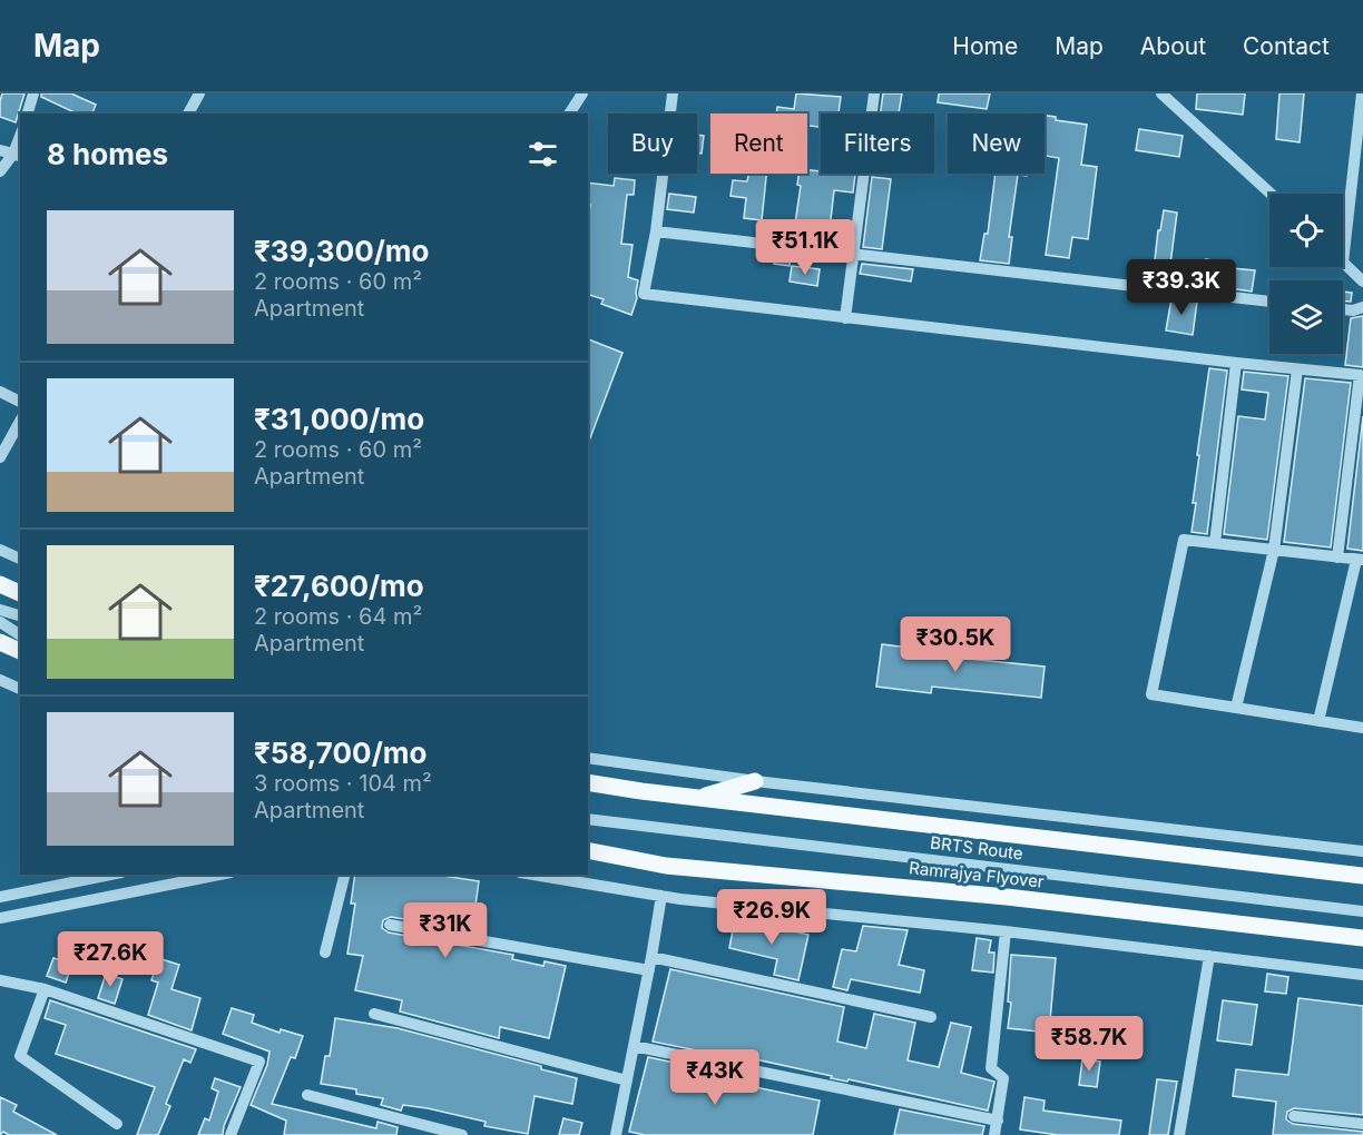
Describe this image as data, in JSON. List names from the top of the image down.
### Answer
{
  "streets": {
    "main road": ["Ramrajya Flyover"],
    "street": ["BRTS Route"]
  },
  "page": {
    "header": "Map",
    "nav": [
      "Home",
      "Map",
      "About",
      "Contact"
    ],
    "chip": [
      "Buy",
      "Rent",
      "Filters",
      "New"
    ],
    "heading": "8 homes",
    "list": [
      {
        "name": "₹39,300/mo",
        "note": "2 rooms · 60 m² · Apartment"
      },
      {
        "name": "₹31,000/mo",
        "note": "2 rooms · 60 m² · Apartment"
      },
      {
        "name": "₹27,600/mo",
        "note": "2 rooms · 64 m² · Apartment"
      },
      {
        "name": "₹58,700/mo",
        "note": "3 rooms · 104 m² · Apartment"
      }
    ],
    "price": [
      "₹51.1K",
      "₹39.3K",
      "₹30.5K",
      "₹26.9K",
      "₹31K",
      "₹27.6K",
      "₹58.7K",
      "₹43K"
    ]
  }
}
